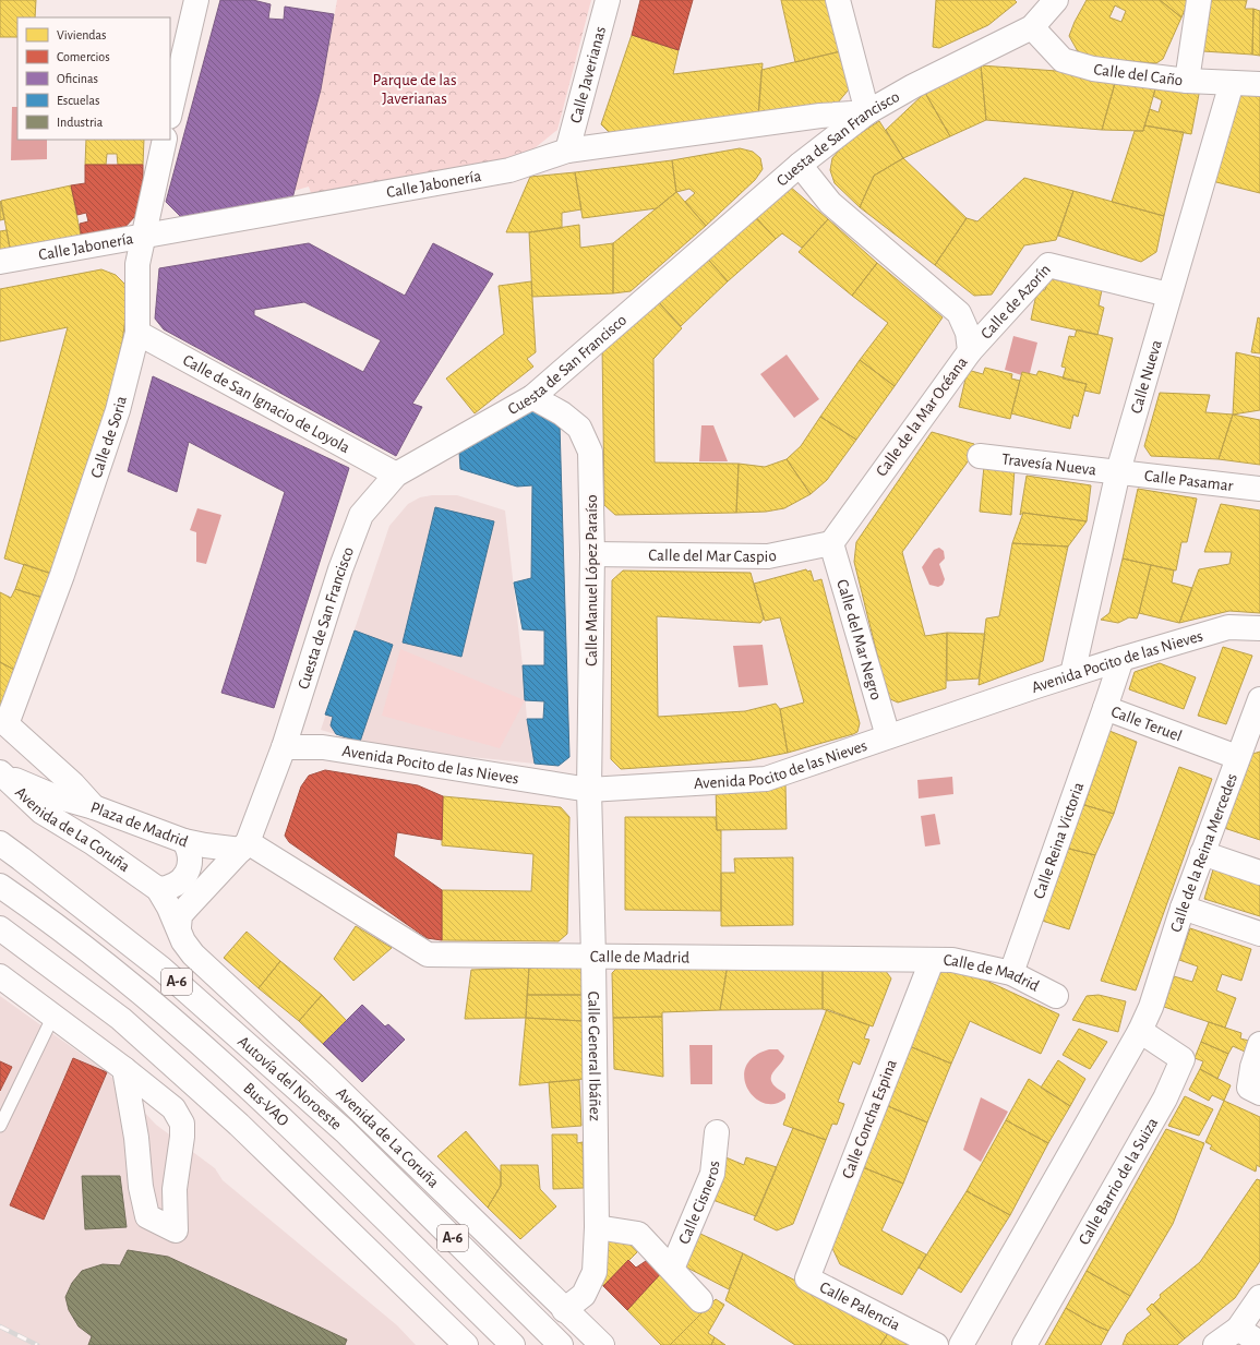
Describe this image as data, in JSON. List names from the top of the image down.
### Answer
{
  "streets": {
    "main road": [
      "Calle del Caño",
      "Calle Javerianas",
      "Cuesta de San Francisco",
      "Calle Jabonería",
      "Calle de Azorín",
      "Calle Nueva",
      "Calle de San Ignacio de Loyola",
      "Calle de la Mar Océana",
      "Calle de Soria",
      "Travesía Nueva",
      "Calle Pasamar",
      "Calle del Mar Caspio",
      "Calle Manuel López Paraíso",
      "Calle del Mar Negro",
      "Avenida Pocito de las Nieves",
      "Calle Teruel",
      "Plaza de Madrid",
      "Avenida de La Coruña",
      "Calle Reina Victoria",
      "Calle de la Reina Mercedes",
      "Calle de Madrid",
      "A-6",
      "Calle General Ibáñez",
      "Autovía del Noroeste",
      "Bus-VAO",
      "Calle Concha Espina",
      "Calle Barrio de la Suiza",
      "Calle Cisneros",
      "Calle Palencia"
    ]
  },
  "crossings": [
    ["Calle del Caño", "Cuesta de San Francisco"],
    ["Calle del Caño", "Calle Nueva"],
    ["Calle Javerianas", "Calle Jabonería"],
    ["Cuesta de San Francisco", "Calle Jabonería"],
    ["Cuesta de San Francisco", "Calle de San Ignacio de Loyola"],
    ["Cuesta de San Francisco", "Calle de la Mar Océana"],
    ["Cuesta de San Francisco", "Calle Manuel López Paraíso"],
    ["Cuesta de San Francisco", "Avenida Pocito de las Nieves"],
    ["Cuesta de San Francisco", "Avenida de La Coruña"],
    ["Cuesta de San Francisco", "Calle de Madrid"],
    ["Calle Jabonería", "Calle de Soria"],
    ["Calle de Azorín", "Calle Nueva"],
    ["Calle de Azorín", "Calle de la Mar Océana"],
    ["Calle Nueva", "Travesía Nueva"],
    ["Calle Nueva", "Calle Pasamar"],
    ["Calle Nueva", "Avenida Pocito de las Nieves"],
    ["Calle de San Ignacio de Loyola", "Calle de Soria"],
    ["Calle de la Mar Océana", "Calle del Mar Caspio"],
    ["Calle de la Mar Océana", "Calle del Mar Negro"],
    ["Calle de Soria", "Plaza de Madrid"],
    ["Travesía Nueva", "Calle Pasamar"],
    ["Calle del Mar Caspio", "Calle Manuel López Paraíso"],
    ["Calle del Mar Caspio", "Calle del Mar Negro"],
    ["Calle Manuel López Paraíso", "Avenida Pocito de las Nieves"],
    ["Calle Manuel López Paraíso", "Calle General Ibáñez"],
    ["Calle del Mar Negro", "Avenida Pocito de las Nieves"],
    ["Avenida Pocito de las Nieves", "Calle Teruel"],
    ["Avenida Pocito de las Nieves", "Calle General Ibáñez"],
    ["Calle Teruel", "Calle Reina Victoria"],
    ["Calle Teruel", "Calle de la Reina Mercedes"],
    ["Plaza de Madrid", "Avenida de La Coruña"],
    ["Avenida de La Coruña", "Calle General Ibáñez"],
    ["Calle Reina Victoria", "Calle de Madrid"],
    ["Calle de la Reina Mercedes", "Calle Barrio de la Suiza"],
    ["Calle de Madrid", "Calle General Ibáñez"],
    ["Calle de Madrid", "Calle Concha Espina"],
    ["Calle General Ibáñez", "Calle Cisneros"],
    ["Calle Concha Espina", "Calle Palencia"]
  ],
  "parks": ["Parque de las Javerianas"],
  "legend": [
    "Viviendas",
    "Comercios",
    "Oficinas",
    "Escuelas",
    "Industria"
  ]
}
